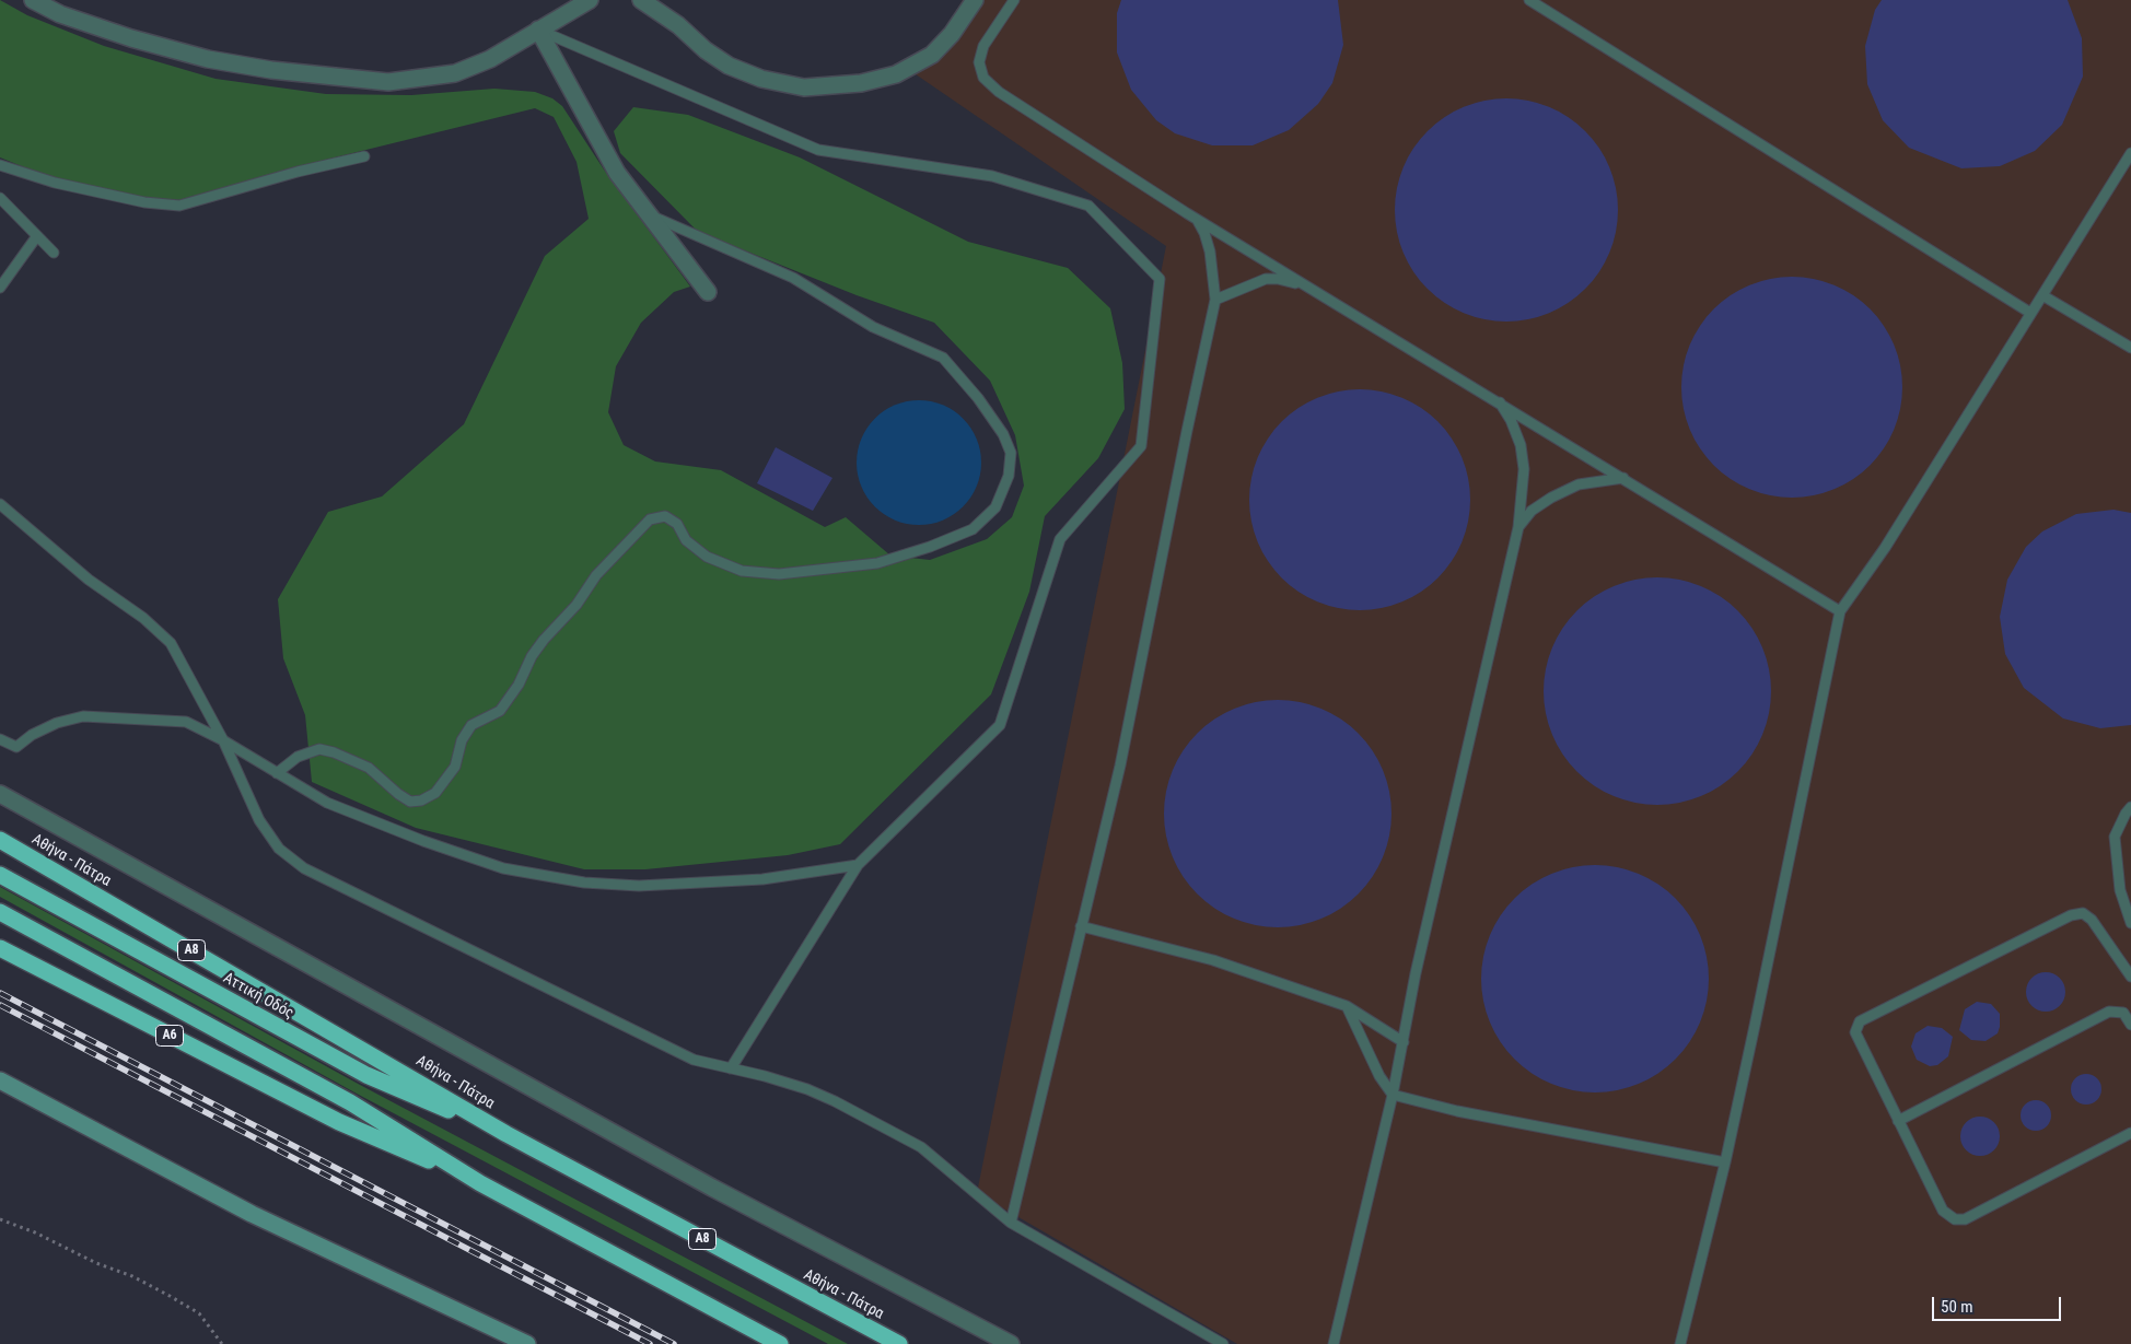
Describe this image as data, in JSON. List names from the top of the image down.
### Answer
{
  "streets": {
    "highway": [
      "Αθήνα - Πάτρα",
      "Α8",
      "Αττική Οδός",
      "Α6"
    ]
  },
  "crossings": [
    ["Αθήνα - Πάτρα", "Αττική Οδός"]
  ],
  "scale_bar": "50 m"
}
